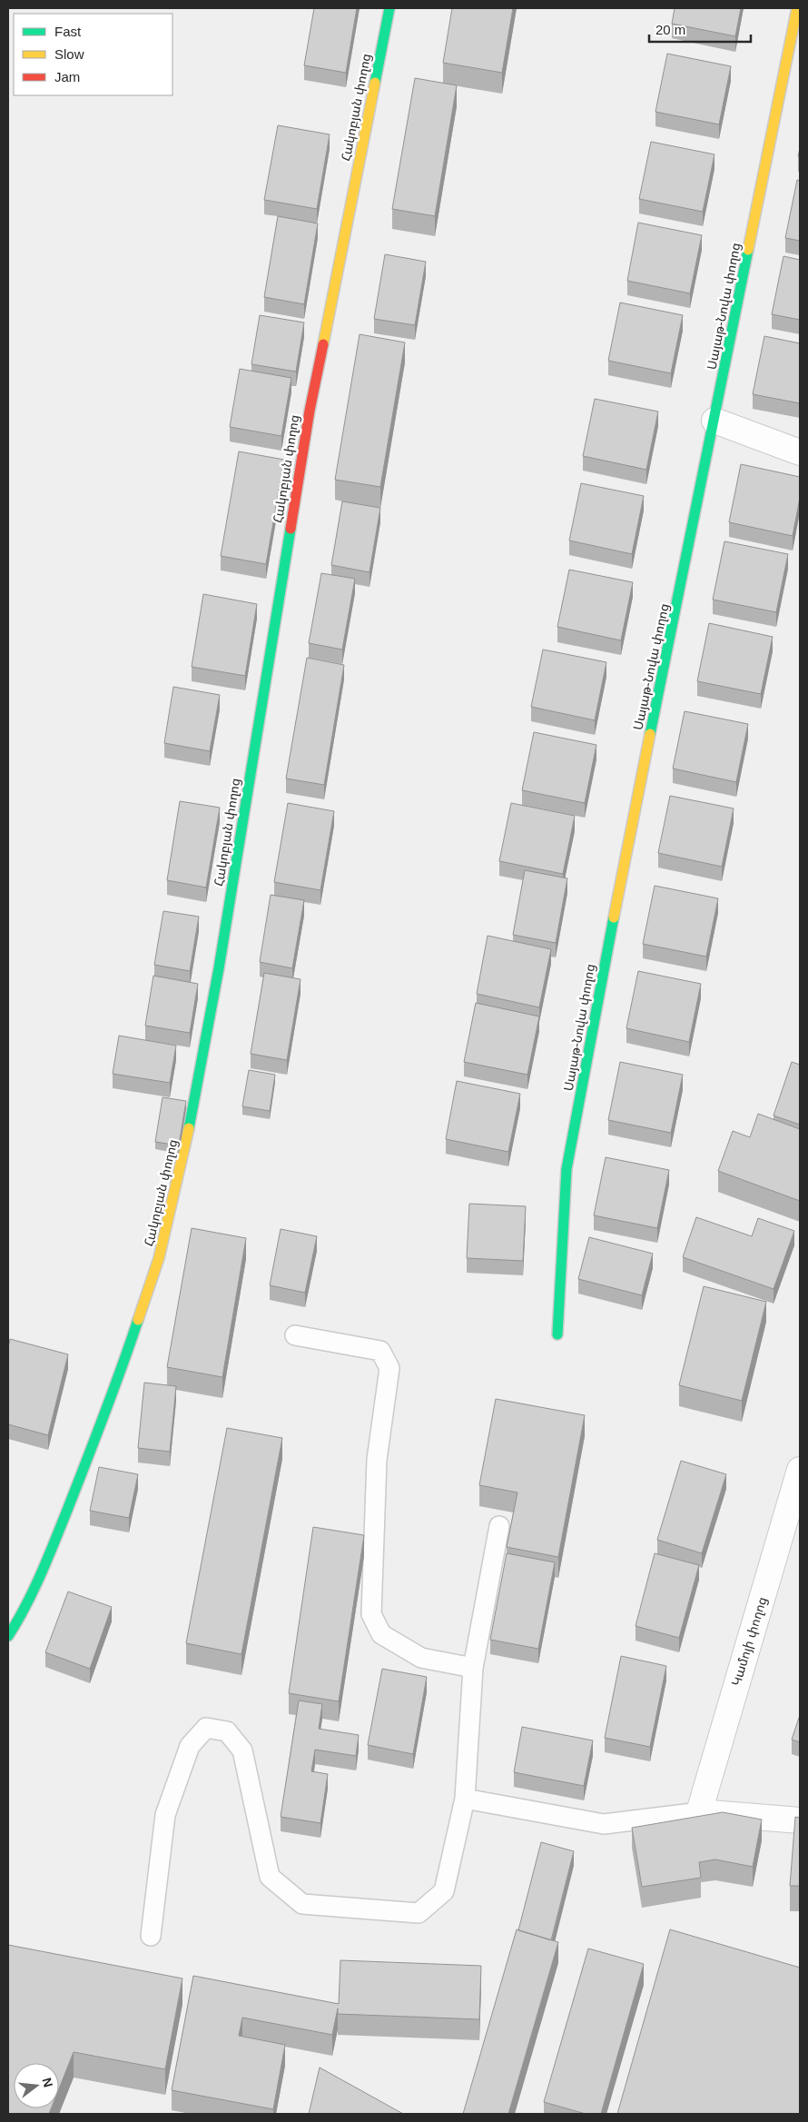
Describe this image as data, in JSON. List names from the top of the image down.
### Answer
{
  "streets": {
    "street": ["Հակոբյան փողոց", "Սայաթ-Նովա փողոց", "Կամոյի փողոց"]
  },
  "legend": ["Fast", "Slow", "Jam"],
  "scale_bar": "20 m",
  "north": "right"
}
